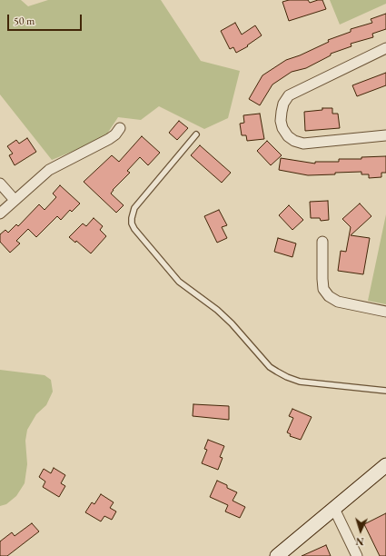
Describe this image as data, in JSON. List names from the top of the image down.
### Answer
{
  "scale_bar": "50 m",
  "north": "bottom"
}
